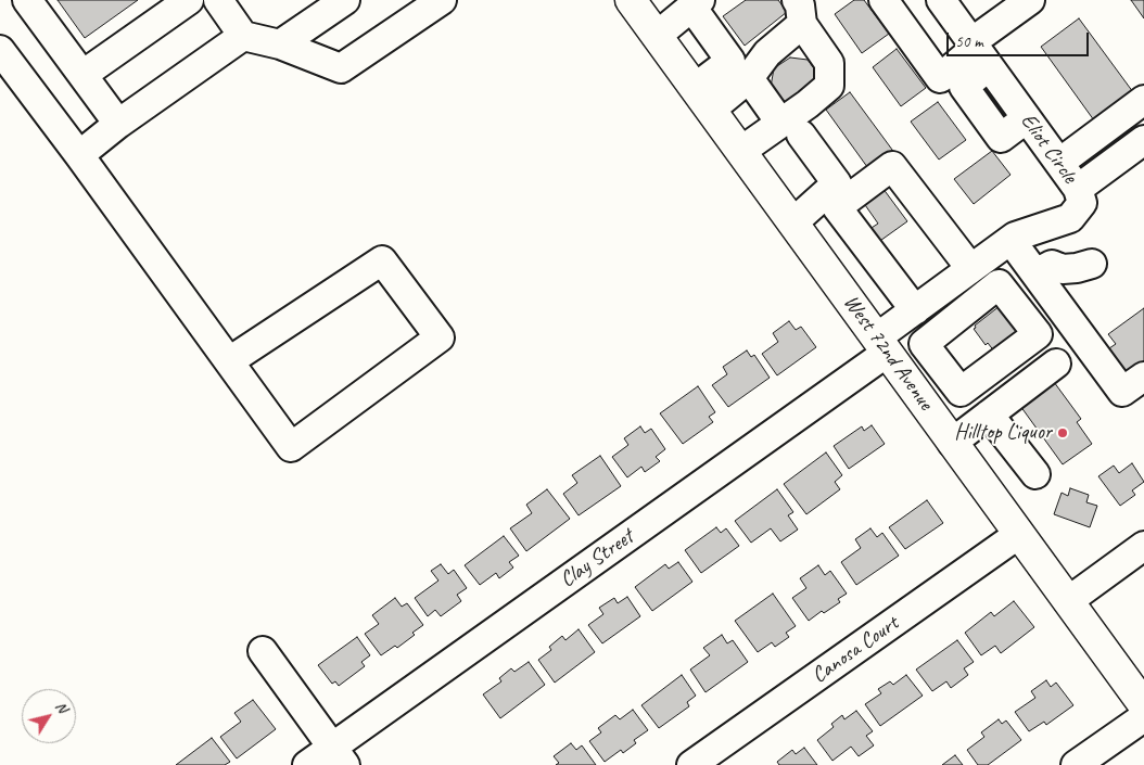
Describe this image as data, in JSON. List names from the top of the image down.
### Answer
{
  "streets": {
    "main road": ["West 72nd Avenue"],
    "street": ["Eliot Circle", "Clay Street", "Canosa Court"]
  },
  "crossings": [
    ["Eliot Circle", "West 72nd Avenue"],
    ["Eliot Circle", "Clay Street"],
    ["West 72nd Avenue", "Clay Street"],
    ["West 72nd Avenue", "Canosa Court"]
  ],
  "places": ["Hilltop Liquor"],
  "scale_bar": "50 m",
  "north": "top right"
}
